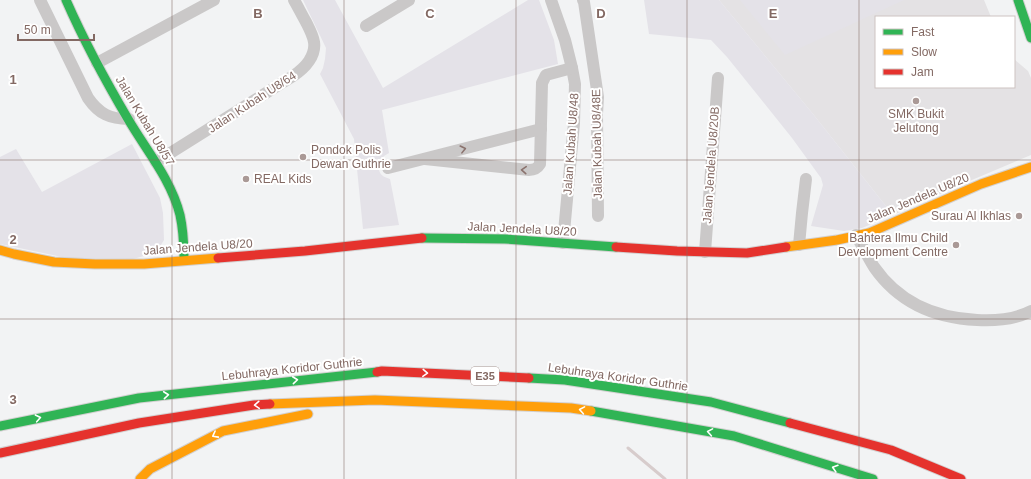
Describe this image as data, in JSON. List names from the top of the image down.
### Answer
{
  "streets": {
    "main road": [
      "Jalan Kubah U8/57",
      "Jalan Jendela U8/20",
      "Lebuhraya Koridor Guthrie",
      "E35"
    ],
    "street": [
      "Jalan Kubah U8/64",
      "Jalan Kubah U8/48",
      "Jalan Kubah U8/48E",
      "Jalan Jendela U8/20B"
    ]
  },
  "crossings": [
    ["Jalan Kubah U8/64", "Jalan Kubah U8/57"],
    ["Jalan Kubah U8/57", "Jalan Jendela U8/20"],
    ["Jalan Kubah U8/48", "Jalan Jendela U8/20"],
    ["Jalan Jendela U8/20B", "Jalan Jendela U8/20"]
  ],
  "places": [
    "SMK Bukit Jelutong",
    "Pondok Polis Dewan Guthrie",
    "REAL Kids",
    "Surau Al Ikhlas",
    "Bahtera Ilmu Child Development Centre"
  ],
  "legend": ["Fast", "Slow", "Jam"],
  "scale_bar": "50 m",
  "grid": {
    "columns": [
      "B",
      "C",
      "D",
      "E"
    ],
    "rows": ["1", "2", "3"]
  }
}
